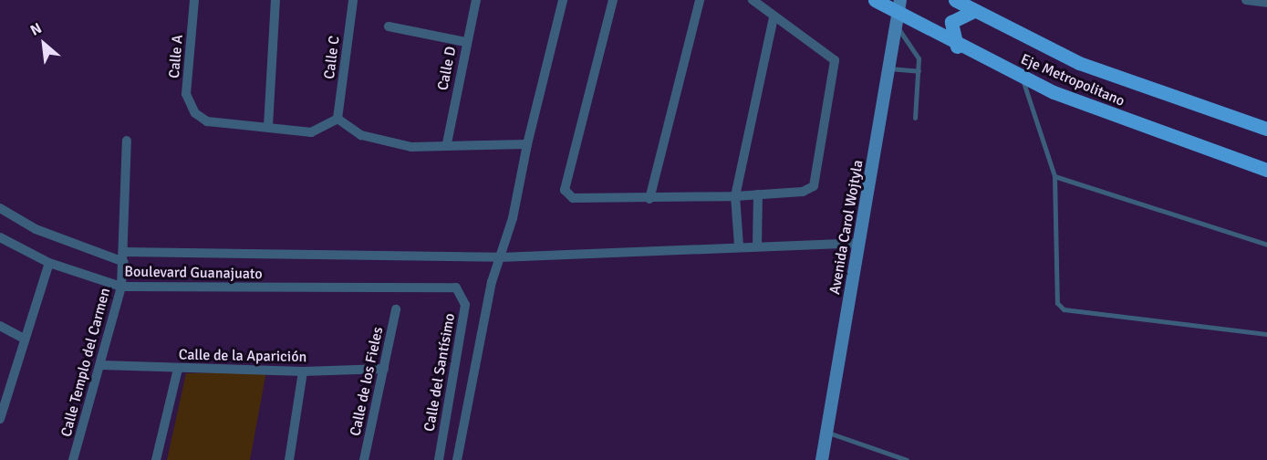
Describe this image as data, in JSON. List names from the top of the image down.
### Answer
{
  "streets": {
    "main road": ["Eje Metropolitano"],
    "street": [
      "Calle A",
      "Calle C",
      "Calle D",
      "Avenida Carol Wojtyla",
      "Boulevard Guanajuato",
      "Calle de la Aparición",
      "Calle Templo del Carmen",
      "Calle del Santísimo",
      "Calle de los Fieles"
    ]
  },
  "crossings": [
    ["Eje Metropolitano", "Avenida Carol Wojtyla"],
    ["Boulevard Guanajuato", "Calle Templo del Carmen"],
    ["Boulevard Guanajuato", "Calle del Santísimo"],
    ["Calle de la Aparición", "Calle Templo del Carmen"],
    ["Calle de la Aparición", "Calle de los Fieles"]
  ],
  "north": "top left"
}
